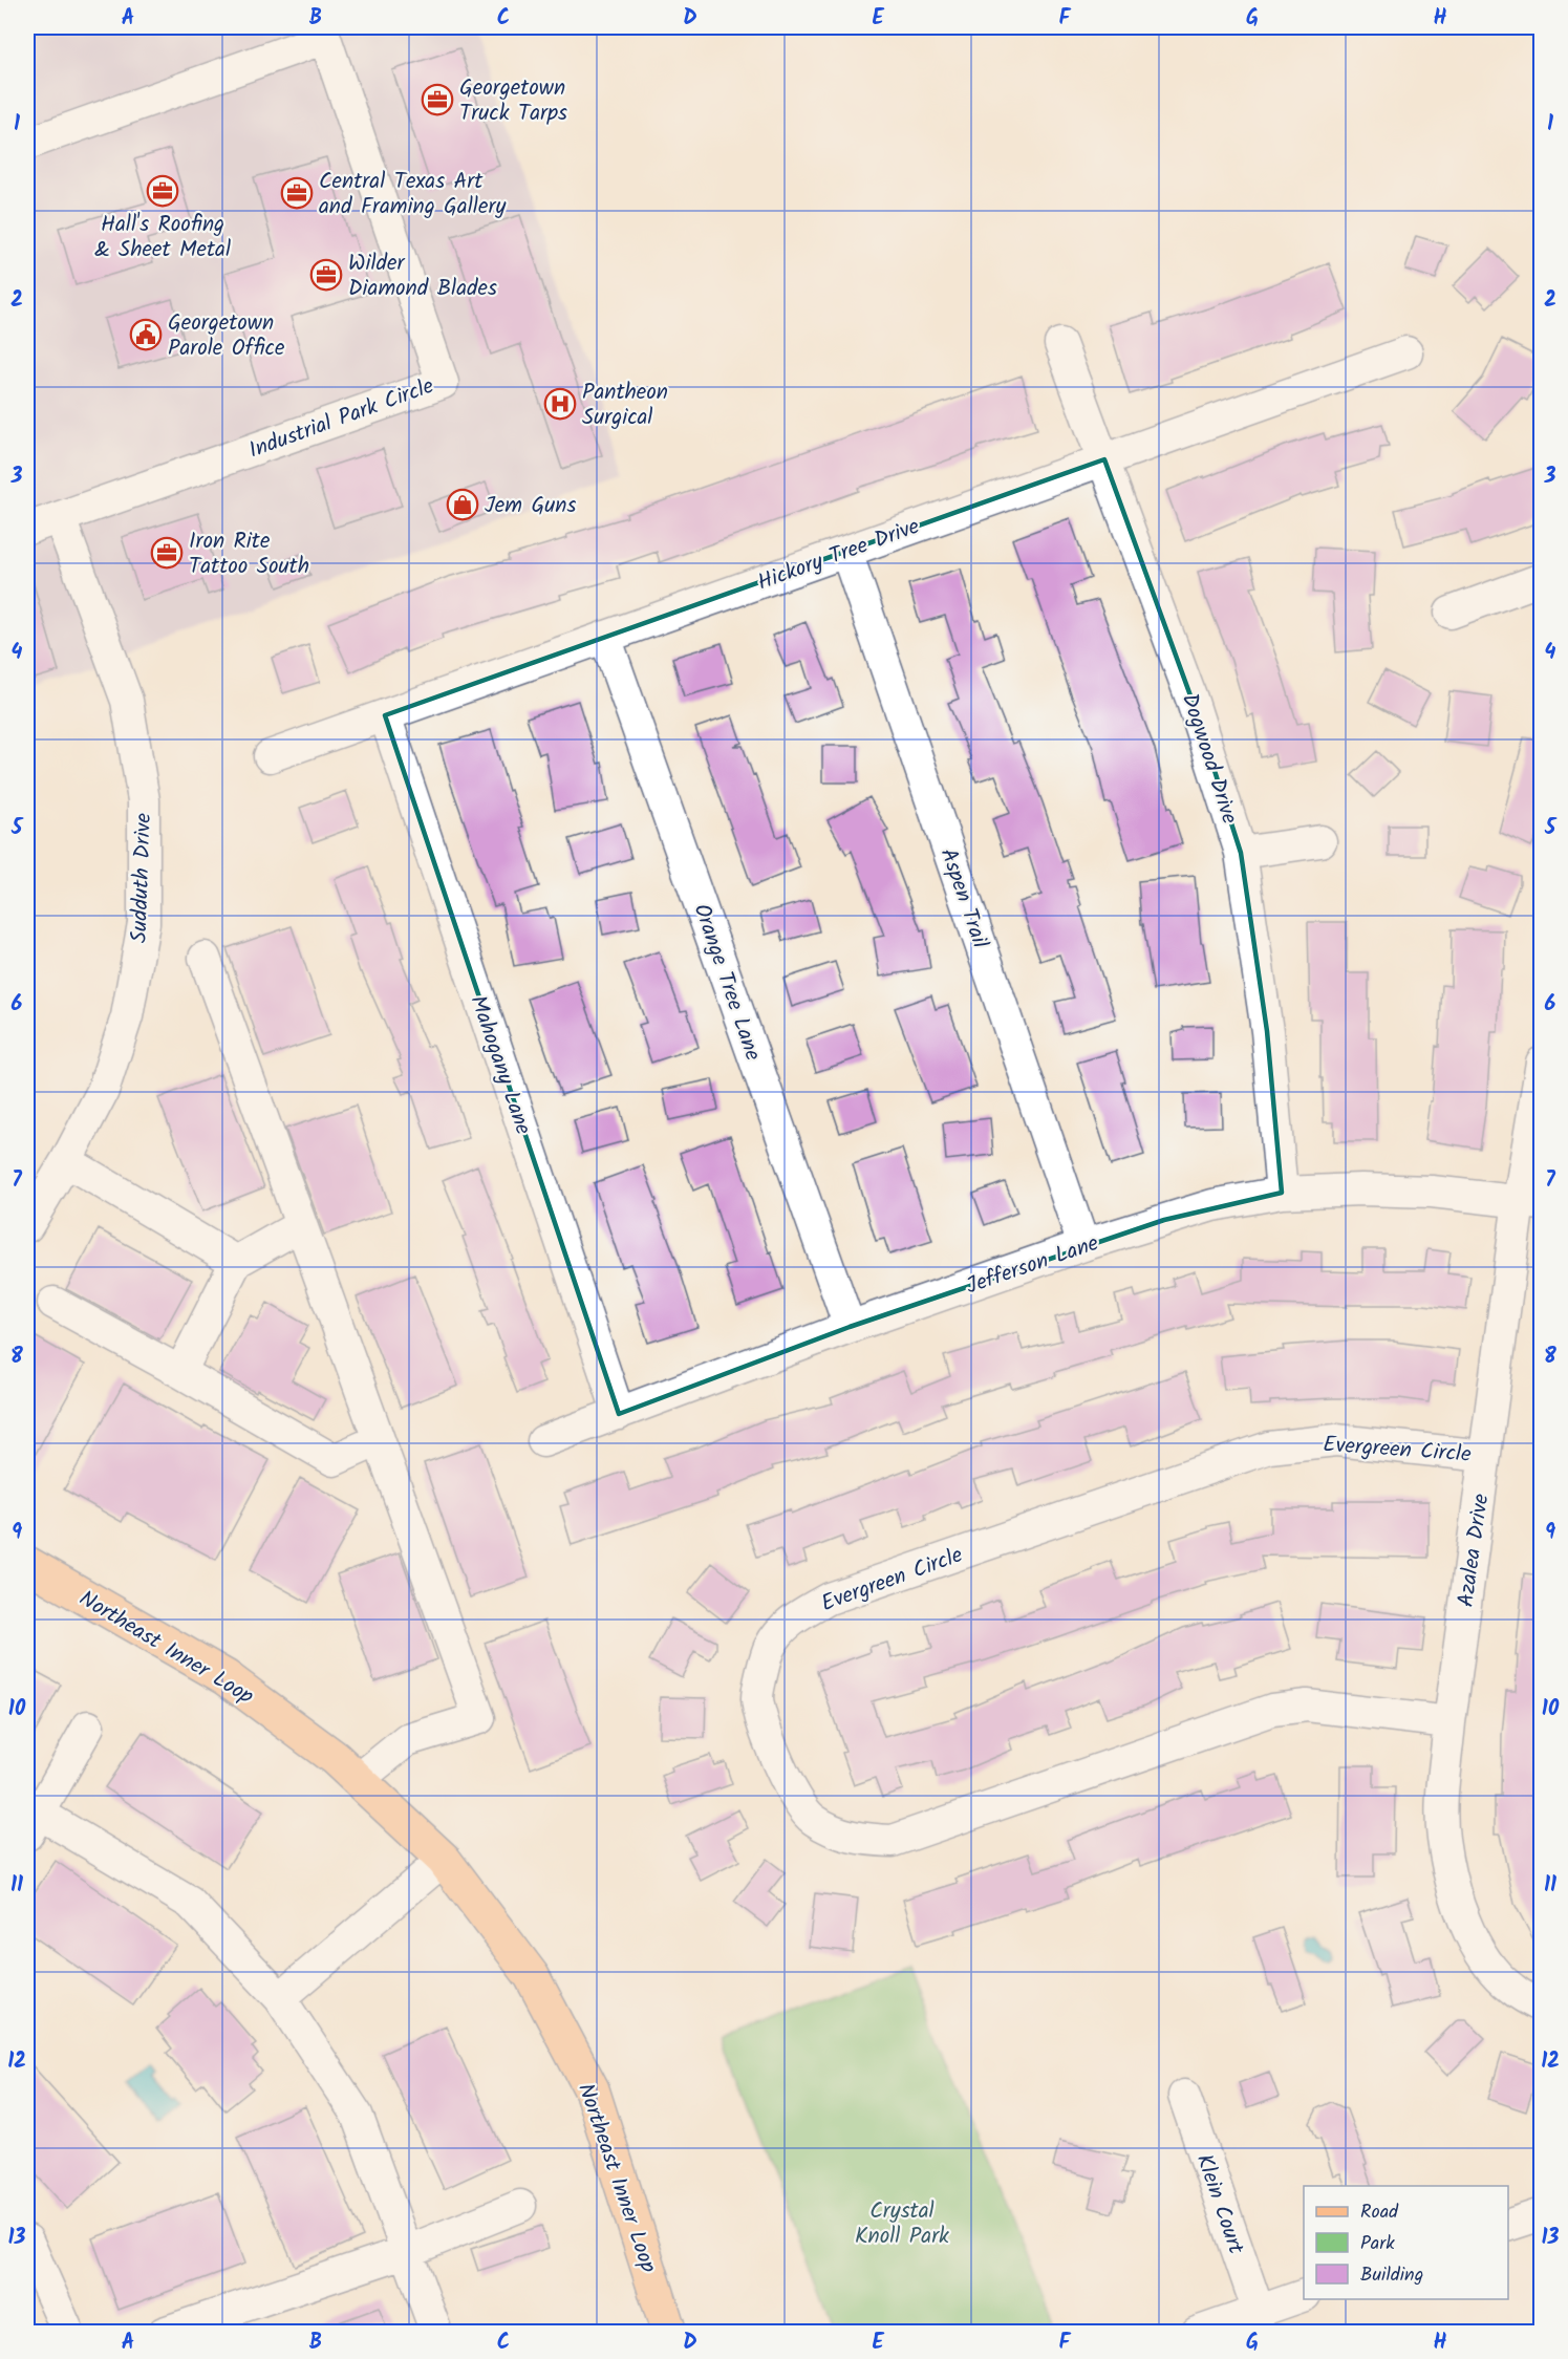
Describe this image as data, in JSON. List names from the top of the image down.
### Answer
{
  "streets": {
    "main road": ["Northeast Inner Loop"],
    "street": [
      "Industrial Park Circle",
      "Hickory Tree Drive",
      "Dogwood Drive",
      "Sudduth Drive",
      "Aspen Trail",
      "Orange Tree Lane",
      "Mahogany Lane",
      "Jefferson Lane",
      "Evergreen Circle",
      "Azalea Drive",
      "Klein Court"
    ]
  },
  "crossings": [
    ["Industrial Park Circle", "Sudduth Drive"],
    ["Hickory Tree Drive", "Dogwood Drive"],
    ["Hickory Tree Drive", "Aspen Trail"],
    ["Hickory Tree Drive", "Orange Tree Lane"],
    ["Hickory Tree Drive", "Mahogany Lane"],
    ["Dogwood Drive", "Jefferson Lane"],
    ["Aspen Trail", "Jefferson Lane"],
    ["Orange Tree Lane", "Jefferson Lane"],
    ["Mahogany Lane", "Jefferson Lane"],
    ["Jefferson Lane", "Azalea Drive"],
    ["Evergreen Circle", "Azalea Drive"]
  ],
  "parks": ["Crystal Knoll Park"],
  "places": {
    "office": [
      "Georgetown Truck Tarps",
      "Hall's Roofing & Sheet Metal",
      "Central Texas Art and Framing Gallery",
      "Wilder Diamond Blades",
      "Iron Rite Tattoo South"
    ],
    "public building": ["Georgetown Parole Office"],
    "hospital": ["Pantheon Surgical"],
    "shop": ["Jem Guns"]
  },
  "legend": ["Road", "Park", "Building"],
  "grid": {
    "columns": [
      "A",
      "B",
      "C",
      "D",
      "E",
      "F",
      "G",
      "H"
    ],
    "rows": [
      "1",
      "2",
      "3",
      "4",
      "5",
      "6",
      "7",
      "8",
      "9",
      "10",
      "11",
      "12",
      "13"
    ]
  }
}
